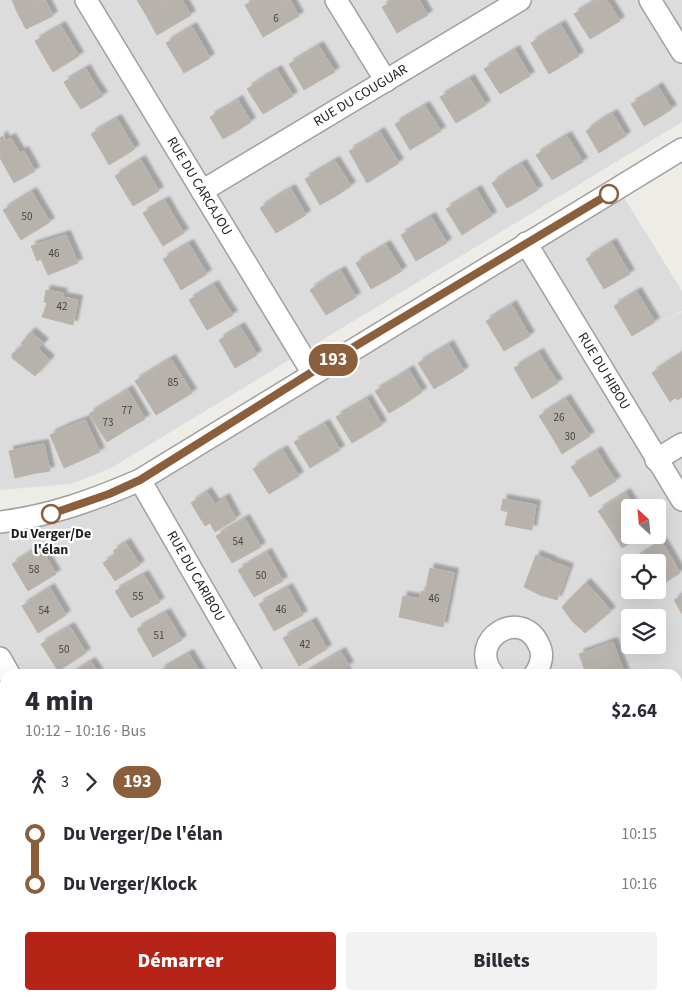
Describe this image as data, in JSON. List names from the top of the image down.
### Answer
{
  "streets": {
    "street": [
      "RUE DU COUGUAR",
      "RUE DU CARCAJOU",
      "RUE DU HIBOU",
      "RUE DU CARIBOU"
    ]
  },
  "crossings": [
    ["RUE DU COUGUAR", "RUE DU CARCAJOU"]
  ],
  "places": ["Du Verger/De l'élan"],
  "lines": ["bus line 193"],
  "house_numbers": [
    "6",
    "50",
    "46",
    "42",
    "85",
    "77",
    "26",
    "73",
    "30",
    "54",
    "58",
    "50",
    "55",
    "46",
    "46",
    "54",
    "51",
    "42",
    "50"
  ],
  "north": "top left",
  "page": {
    "on_map": "193",
    "heading": ["4 min", "10:12 – 10:16 · Bus", "$2.64"],
    "legs": ["3", "193"],
    "list": [
      {
        "name": "Du Verger/De l'élan",
        "value": "10:15"
      },
      {
        "name": "Du Verger/Klock",
        "value": "10:16"
      }
    ],
    "buttons": ["Démarrer", "Billets"]
  }
}
